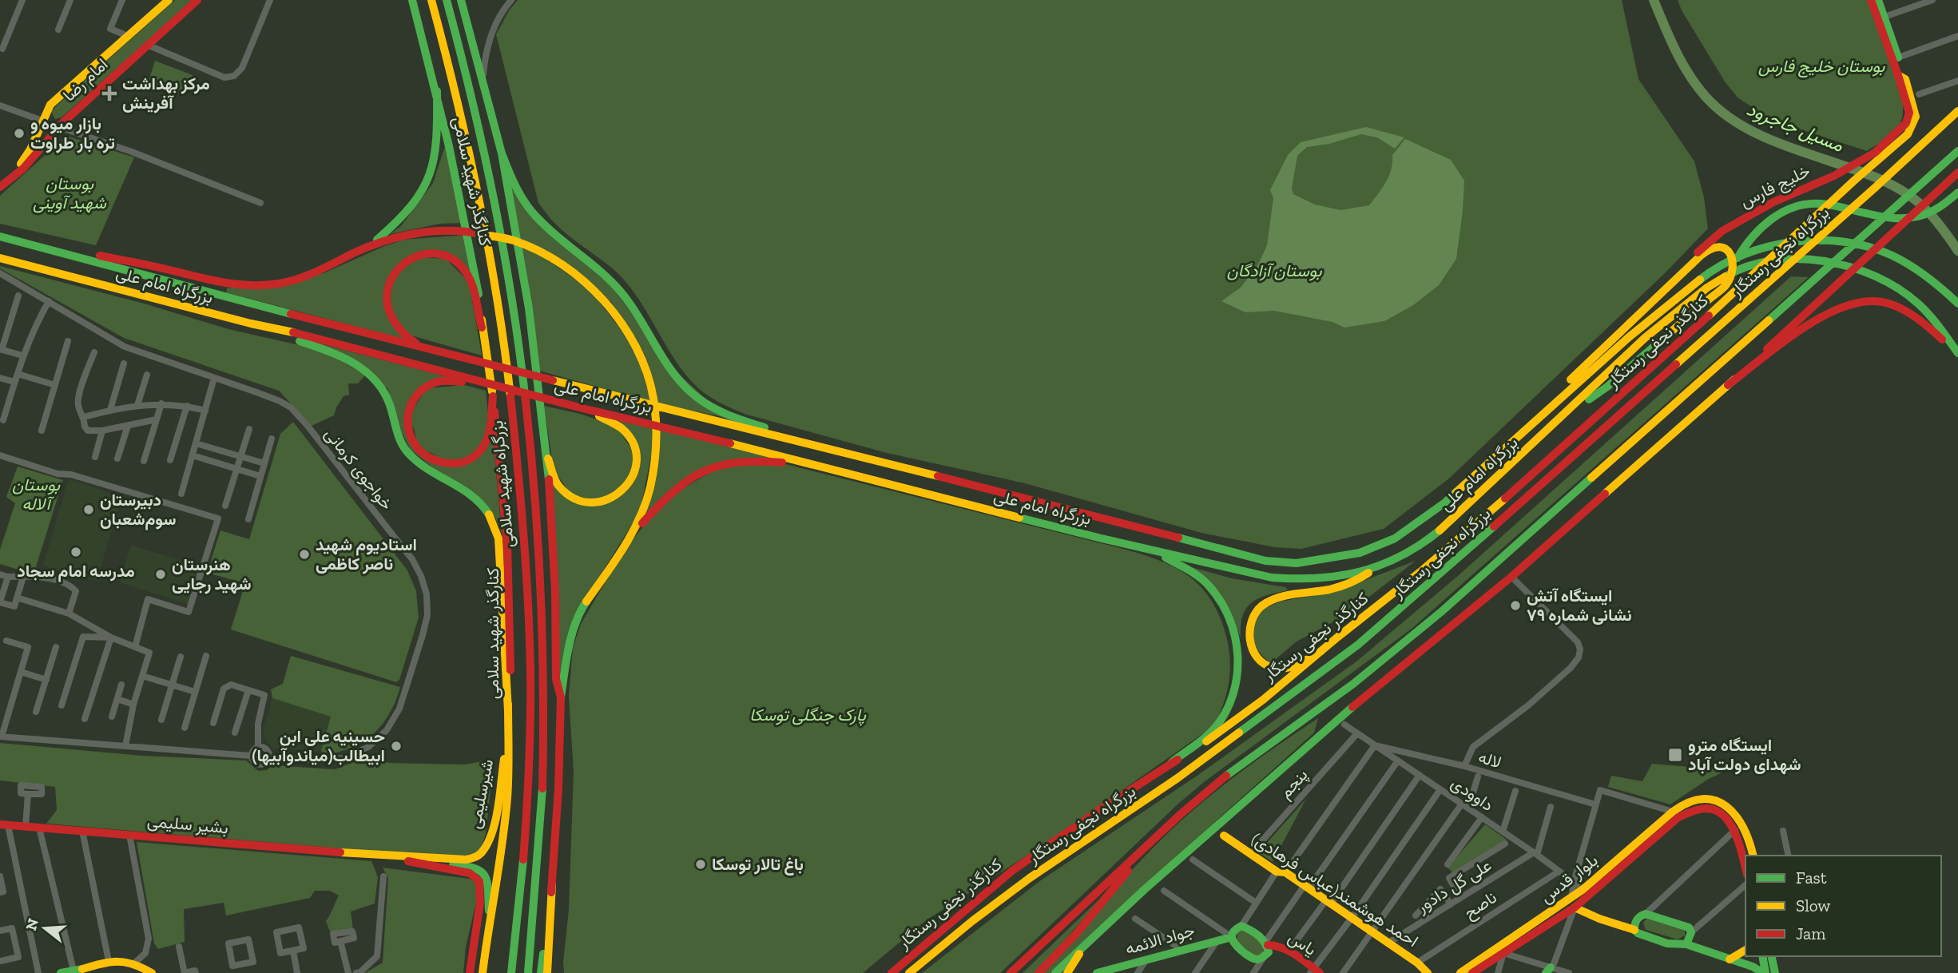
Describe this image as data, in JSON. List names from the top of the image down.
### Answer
{
  "streets": {
    "main road": [
      "امام رضا",
      "کنارگذر شهید سلامی",
      "خلیج فارس",
      "بزرگراه نجفی رستگار",
      "بزرگراه امام علی",
      "کنارگذر نجفی رستگار",
      "بزرگراه شهید سلامی",
      "شیرسلیمی",
      "بشیر سلیمی",
      "بلوار قدس",
      "احمد هوشمند(عباس فرهادی)",
      "جواد الائمه",
      "یاس"
    ],
    "street": [
      "خواجوی کرمانی",
      "لاله",
      "پنجم",
      "داوودی",
      "علی گل دادور",
      "ناصح"
    ]
  },
  "crossings": [
    ["کنارگذر شهید سلامی", "شیرسلیمی"],
    ["خلیج فارس", "کنارگذر نجفی رستگار"],
    ["لاله", "داوودی"],
    ["پنجم", "داوودی"],
    ["پنجم", "احمد هوشمند(عباس فرهادی)"],
    ["شیرسلیمی", "بشیر سلیمی"],
    ["داوودی", "بلوار قدس"],
    ["داوودی", "علی گل دادور"],
    ["داوودی", "ناصح"],
    ["علی گل دادور", "احمد هوشمند(عباس فرهادی)"],
    ["احمد هوشمند(عباس فرهادی)", "ناصح"]
  ],
  "water": ["مسیل جاجرود"],
  "parks": [
    "بوستان خلیج فارس",
    "بوستان شهید آوینی",
    "بوستان آزادگان",
    "بوستان آلاله",
    "پارک جنگلی توسکا"
  ],
  "places": {
    "health": ["مرکز بهداشت آفرینش"],
    "other": [
      "بازار میوه و تره‌ بار طراوت",
      "دبیرستان سوم‌شعبان",
      "مدرسه امام سجاد",
      "استادیوم شهید ناصر کاظمی",
      "هنرستان شهید رجایی",
      "ایستگاه آتش نشانی شماره ۷۹",
      "حسینیه علی ابن ابیطالب(میاندوآبیها)",
      "باغ تالار توسکا"
    ],
    "transit": ["ایستگاه مترو شهدای دولت آباد"]
  },
  "legend": ["Fast", "Slow", "Jam"],
  "north": "left"
}
